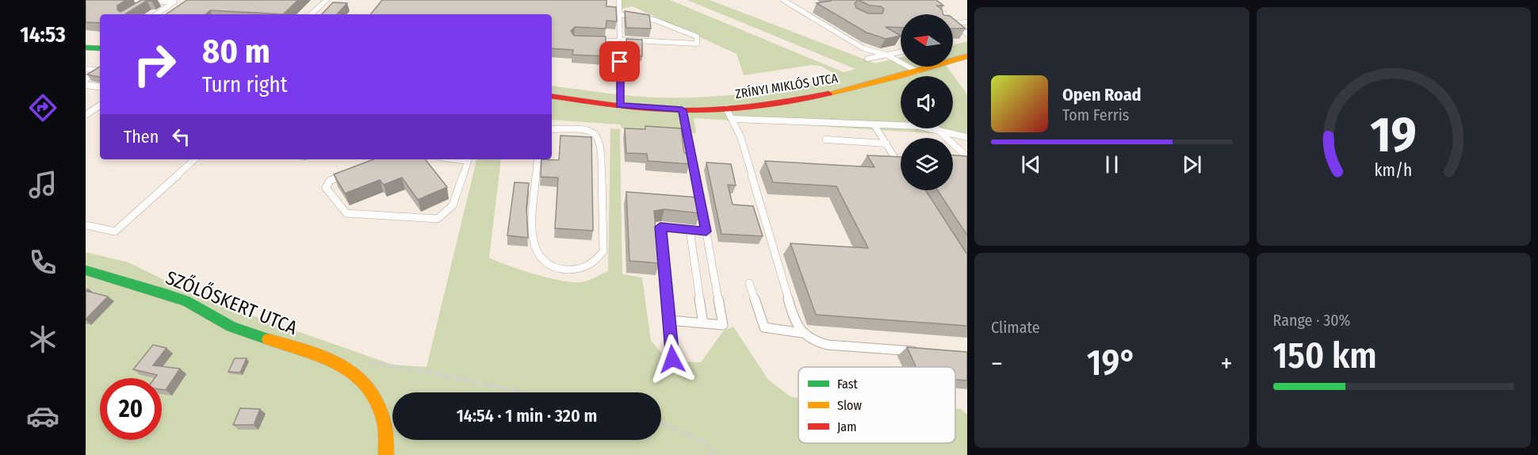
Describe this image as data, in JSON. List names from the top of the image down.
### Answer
{
  "streets": {
    "main road": ["ZRÍNYI MIKLÓS UTCA", "SZŐLŐSKERT UTCA"]
  },
  "legend": ["Fast", "Slow", "Jam"],
  "north": "left",
  "page": {
    "tabs": "14:53",
    "turn": ["80 m", "Turn right"],
    "song": ["Open Road", "Tom Ferris"],
    "then": "Then",
    "tile": [
      "Climate",
      ["Range · 30%", "150 km"]
    ],
    "heat": ["−", "19°", "+"],
    "limit": "20",
    "trip": "14:54 · 1 min · 320 m",
    "gauge": ["19", "km/h"]
  }
}
